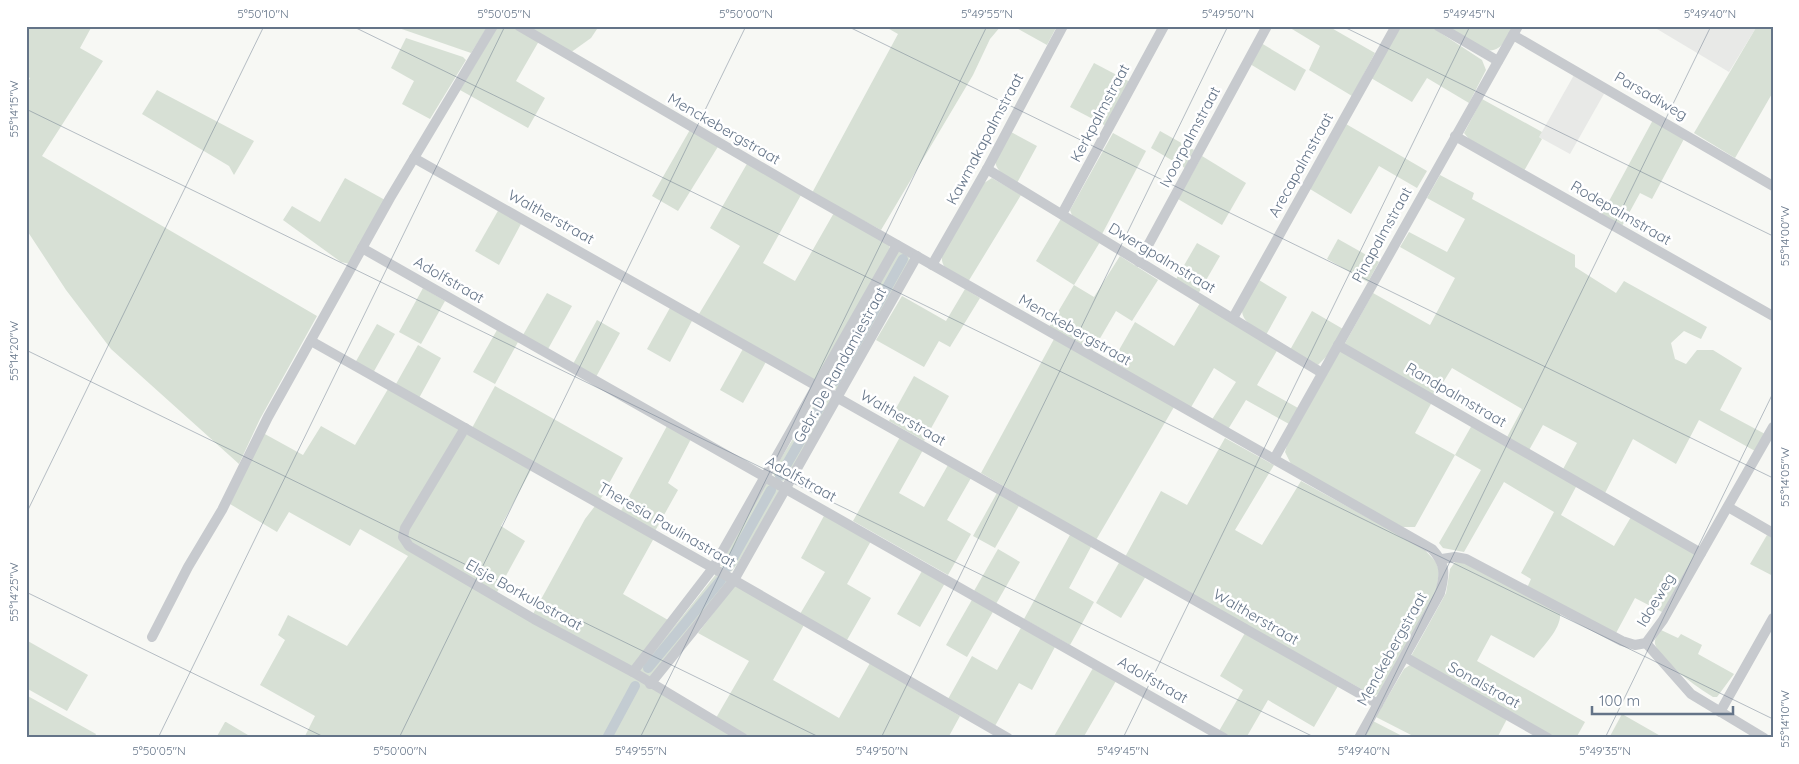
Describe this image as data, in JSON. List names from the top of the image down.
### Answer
{
  "streets": {
    "street": [
      "Parsadiweg",
      "Kerkpalmstraat",
      "Menckebergstraat",
      "Ivoorpalmstraat",
      "Kawmakapalmstraat",
      "Arecapalmstraat",
      "Rodepalmstraat",
      "Waltherstraat",
      "Pinapalmstraat",
      "Dwergpalmstraat",
      "Adolfstraat",
      "Gebr. De Randamiestraat",
      "Randpalmstraat",
      "Theresia Paulinastraat",
      "Elsje Borkulostraat",
      "Idoeweg",
      "Sonalstraat"
    ]
  },
  "crossings": [
    ["Parsadiweg", "Pinapalmstraat"],
    ["Kerkpalmstraat", "Dwergpalmstraat"],
    ["Menckebergstraat", "Kawmakapalmstraat"],
    ["Menckebergstraat", "Waltherstraat"],
    ["Menckebergstraat", "Pinapalmstraat"],
    ["Menckebergstraat", "Gebr. De Randamiestraat"],
    ["Menckebergstraat", "Idoeweg"],
    ["Menckebergstraat", "Sonalstraat"],
    ["Ivoorpalmstraat", "Dwergpalmstraat"],
    ["Kawmakapalmstraat", "Dwergpalmstraat"],
    ["Arecapalmstraat", "Dwergpalmstraat"],
    ["Rodepalmstraat", "Pinapalmstraat"],
    ["Waltherstraat", "Gebr. De Randamiestraat"],
    ["Pinapalmstraat", "Dwergpalmstraat"],
    ["Pinapalmstraat", "Randpalmstraat"],
    ["Adolfstraat", "Gebr. De Randamiestraat"],
    ["Gebr. De Randamiestraat", "Theresia Paulinastraat"],
    ["Gebr. De Randamiestraat", "Elsje Borkulostraat"],
    ["Randpalmstraat", "Idoeweg"],
    ["Theresia Paulinastraat", "Elsje Borkulostraat"]
  ],
  "scale_bar": "100 m",
  "coordinates": [
    "5°50'10\"N",
    "5°50'05\"N",
    "5°50'00\"N",
    "5°49'55\"N",
    "5°49'50\"N",
    "5°49'45\"N",
    "5°49'40\"N",
    "55°14'15\"W",
    "55°14'00\"W",
    "55°14'20\"W",
    "55°14'05\"W",
    "55°14'25\"W",
    "55°14'10\"W",
    "5°49'35\"N"
  ]
}
